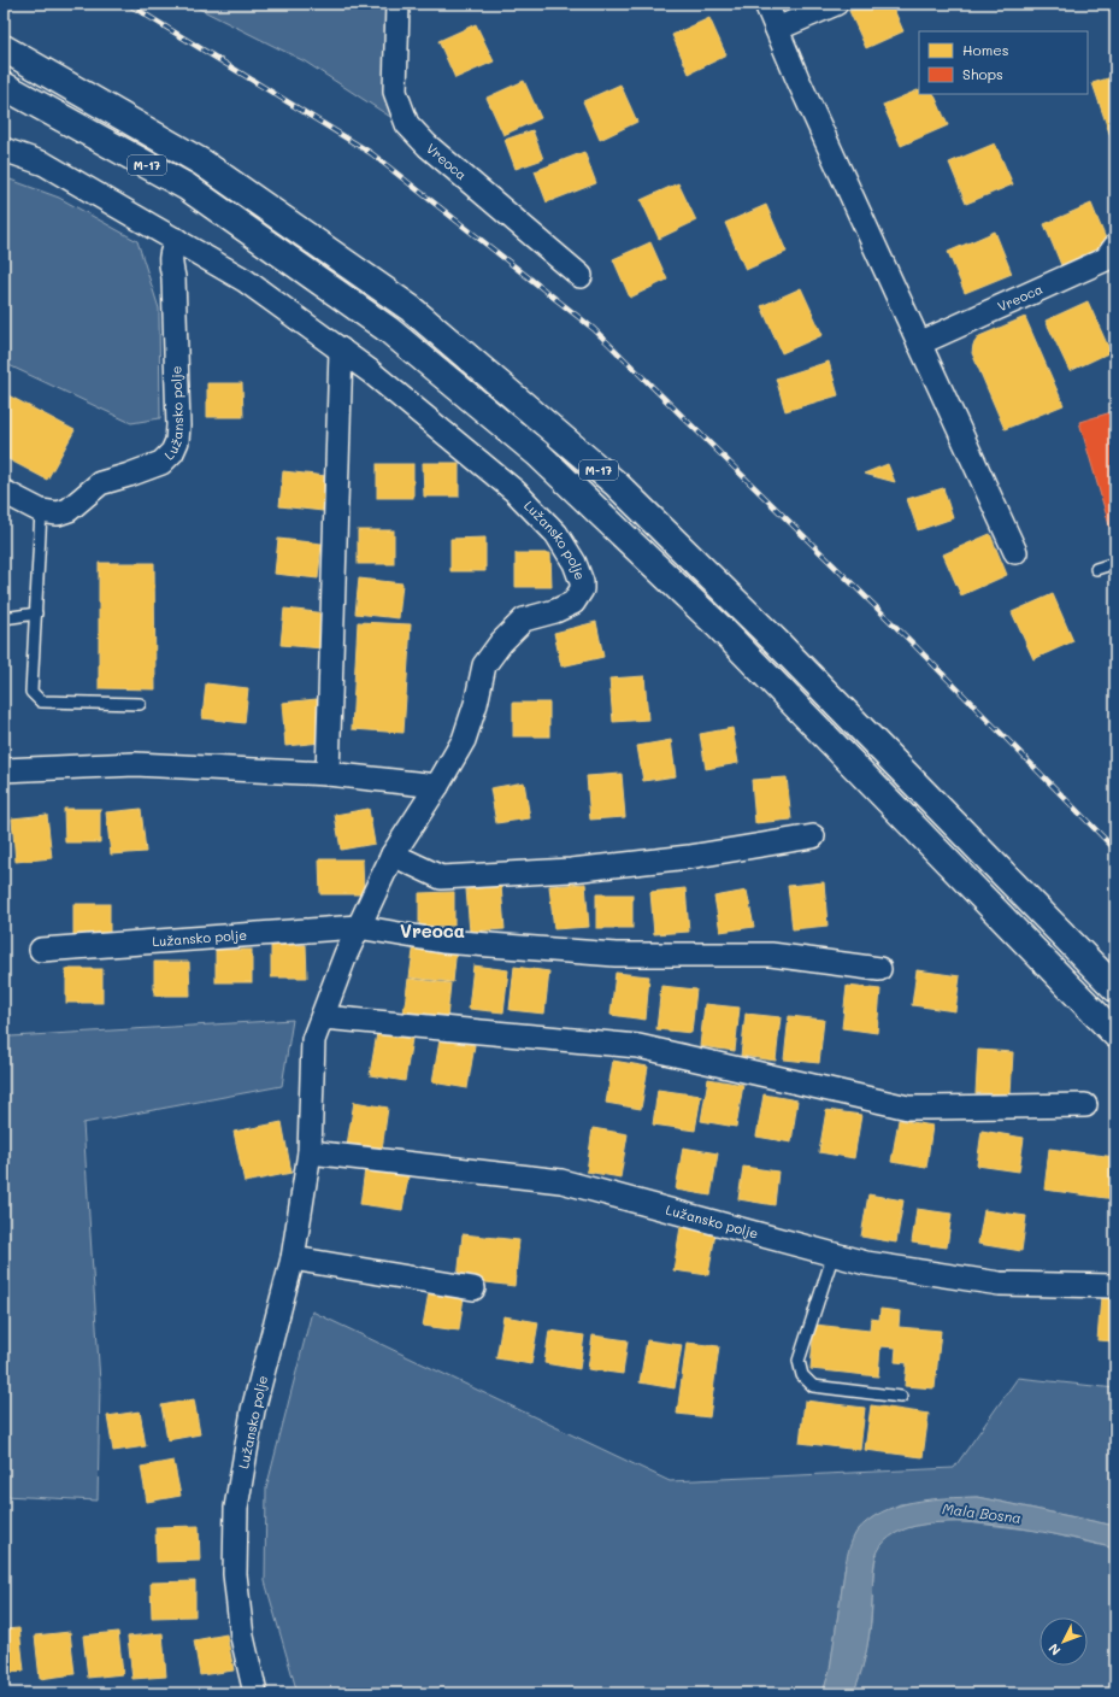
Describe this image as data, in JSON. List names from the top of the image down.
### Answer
{
  "streets": {
    "highway": ["M-17"],
    "street": ["Vreoca", "Lužansko polje"]
  },
  "districts": ["Vreoca"],
  "water": ["Mala Bosna"],
  "legend": ["Homes", "Shops"],
  "north": "bottom left"
}
